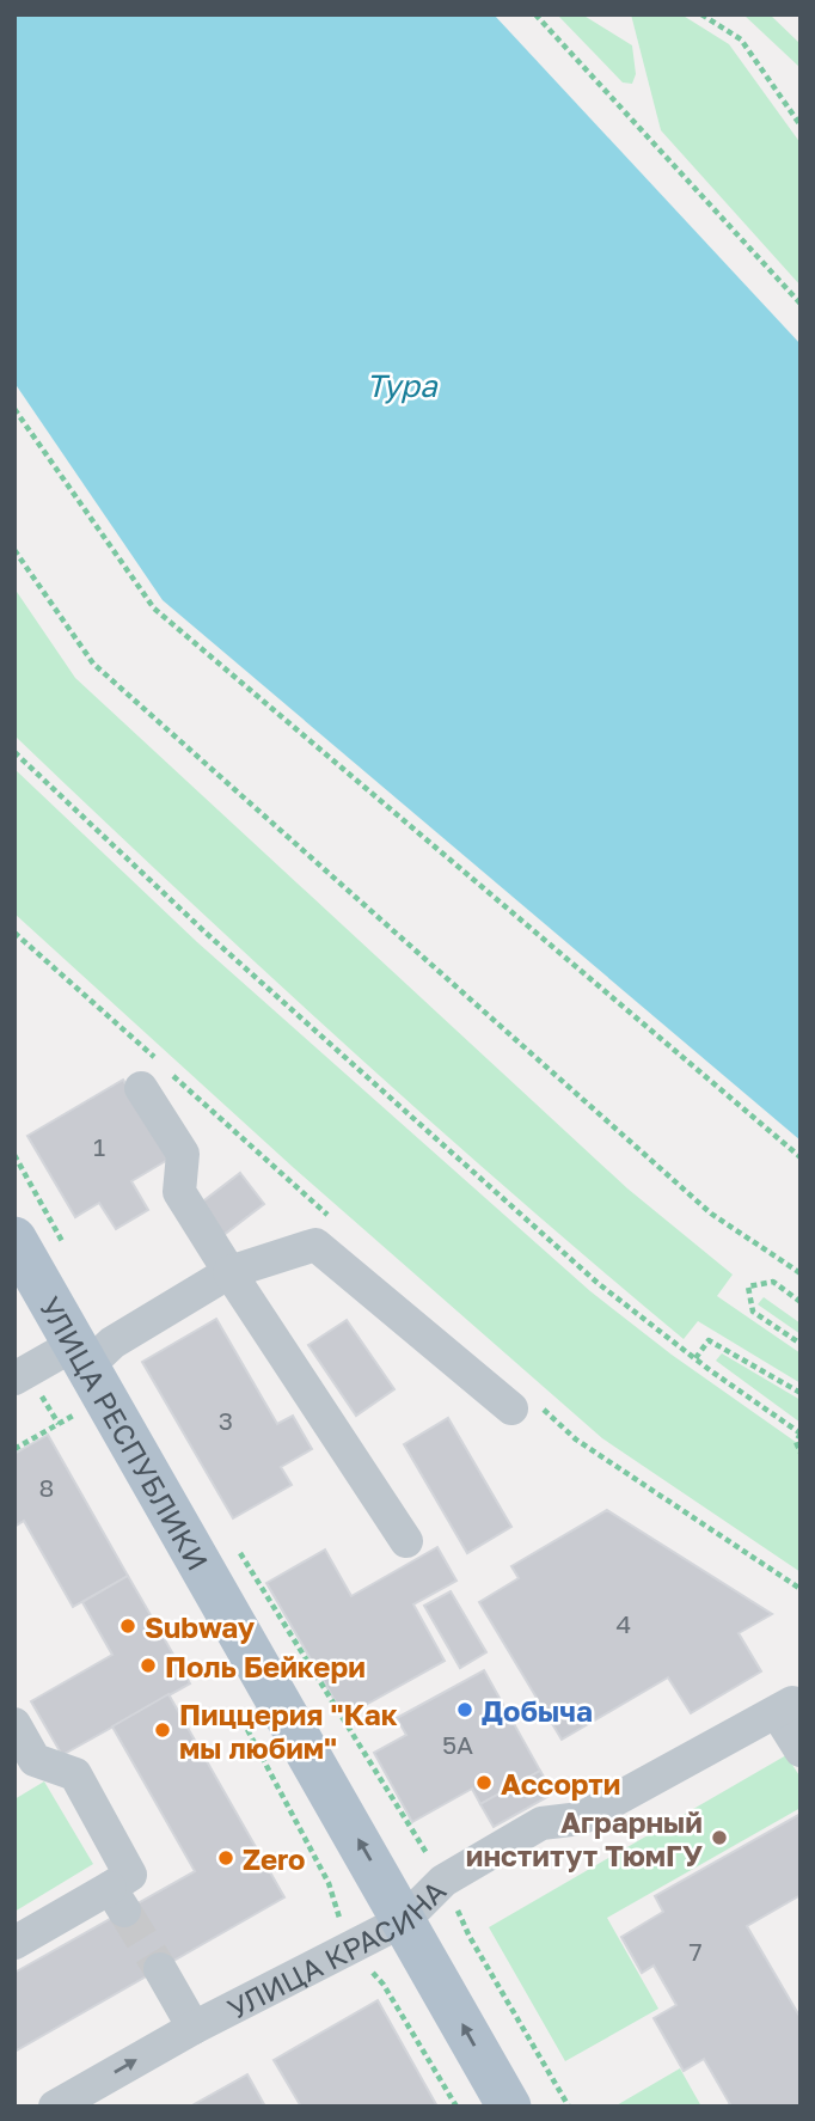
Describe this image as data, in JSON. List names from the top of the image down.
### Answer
{
  "streets": {
    "main road": ["УЛИЦА РЕСПУБЛИКИ"],
    "street": ["УЛИЦА КРАСИНА"]
  },
  "crossings": [
    ["УЛИЦА РЕСПУБЛИКИ", "УЛИЦА КРАСИНА"]
  ],
  "one_way": ["УЛИЦА РЕСПУБЛИКИ"],
  "water": ["Тура"],
  "places": [
    "Subway",
    "Поль Бейкери",
    "Добыча",
    "Пиццерия \"Как мы любим\"",
    "Ассорти",
    "Аграрный институт ТюмГУ",
    "Zero"
  ],
  "house_numbers": [
    "1",
    "3",
    "8",
    "4",
    "5А",
    "7"
  ]
}
